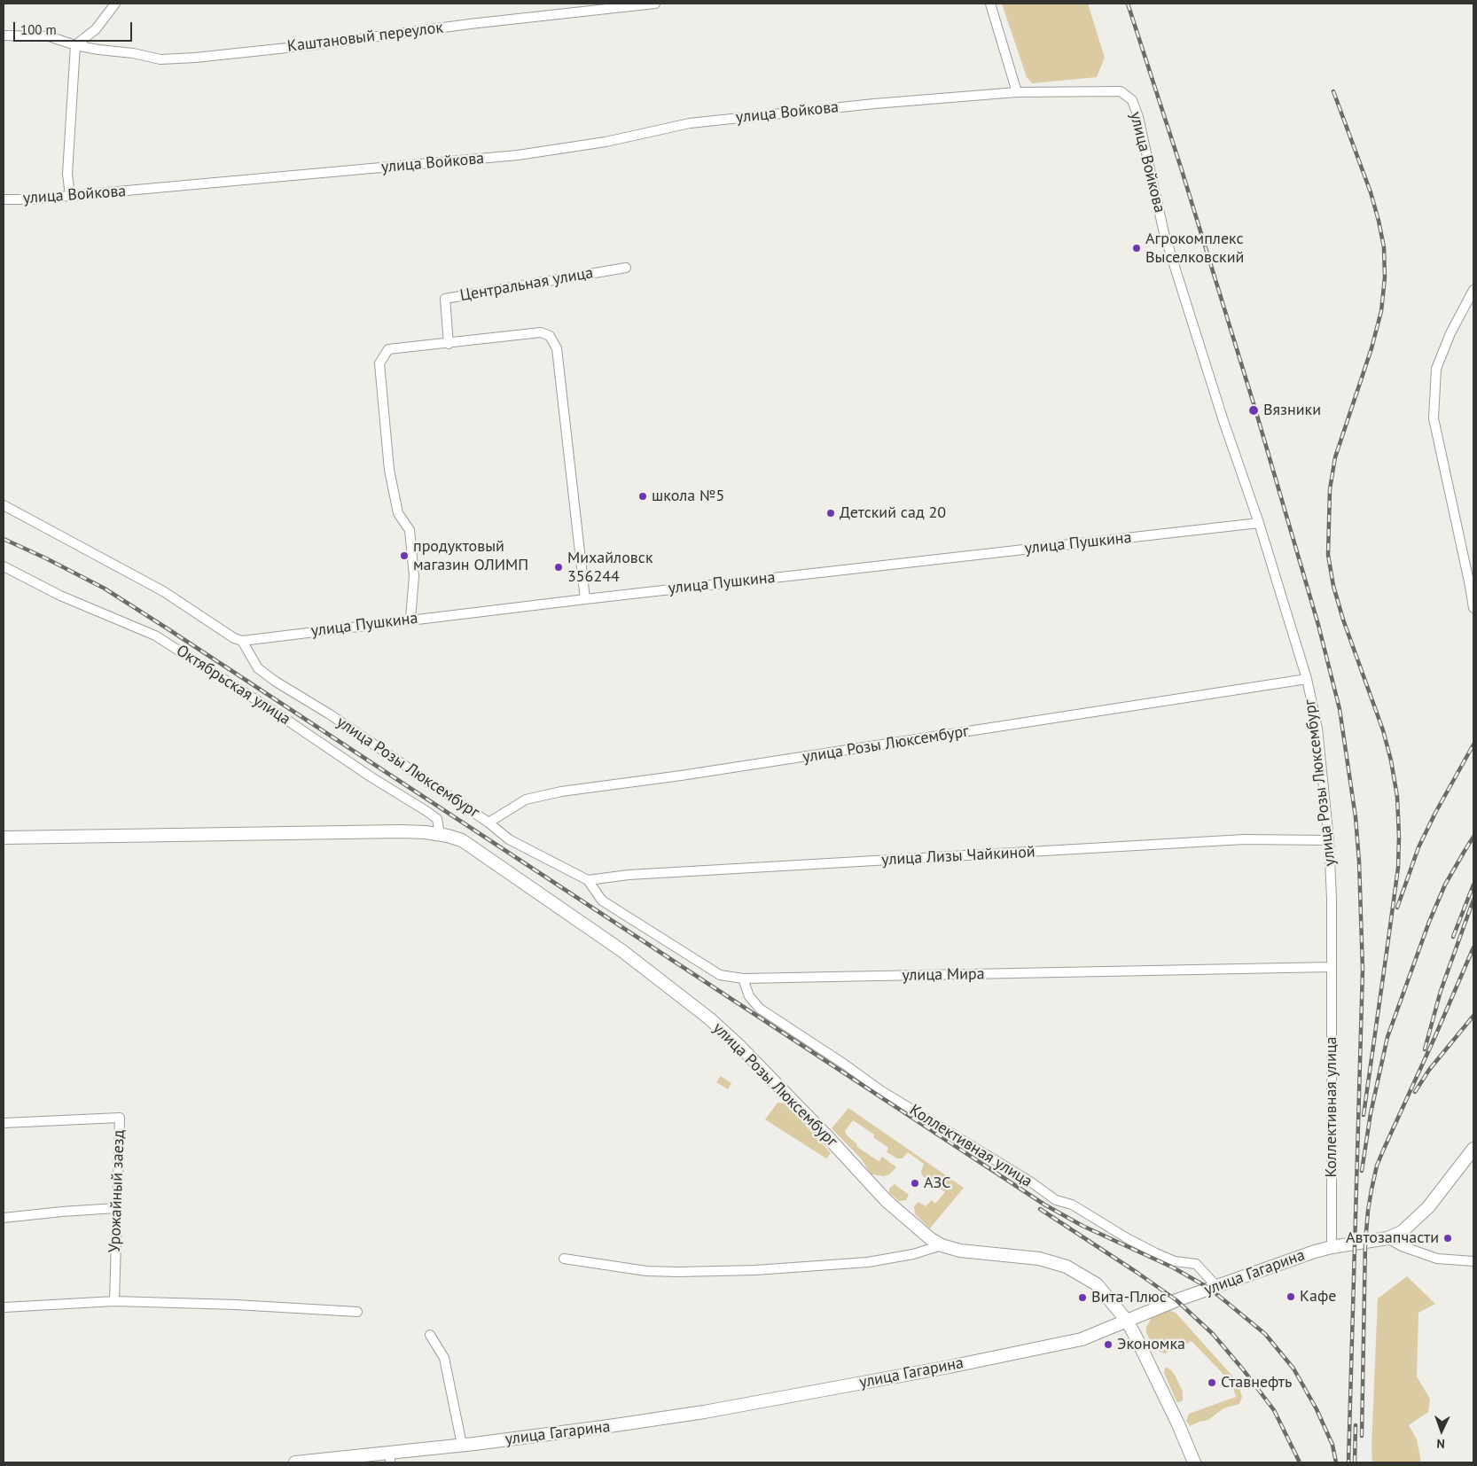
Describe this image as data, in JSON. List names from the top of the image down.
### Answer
{
  "streets": {
    "main road": ["улица Розы Люксембург", "улица Гагарина"],
    "street": [
      "Каштановый переулок",
      "улица Войкова",
      "Центральная улица",
      "улица Пушкина",
      "Октябрьская улица",
      "улица Лизы Чайкиной",
      "улица Мира",
      "Коллективная улица",
      "Урожайный заезд"
    ]
  },
  "crossings": [
    ["улица Войкова", "улица Пушкина"],
    ["улица Пушкина", "улица Розы Люксембург"],
    ["Октябрьская улица", "улица Розы Люксембург"],
    ["улица Розы Люксембург", "улица Лизы Чайкиной"],
    ["улица Розы Люксембург", "улица Мира"],
    ["улица Розы Люксембург", "Коллективная улица"],
    ["улица Розы Люксембург", "улица Гагарина"],
    ["улица Лизы Чайкиной", "улица Мира"],
    ["улица Мира", "Коллективная улица"],
    ["Коллективная улица", "улица Гагарина"]
  ],
  "places": [
    "Агрокомплекс Выселковский",
    "Вязники",
    "школа №5",
    "Детский сад 20",
    "продуктовый магазин ОЛИМП",
    "Михайловск 356244",
    "АЗС",
    "Автозапчасти",
    "Кафе",
    "Вита-Плюс",
    "Экономка",
    "Ставнефть"
  ],
  "scale_bar": "100 m",
  "north": "bottom"
}
